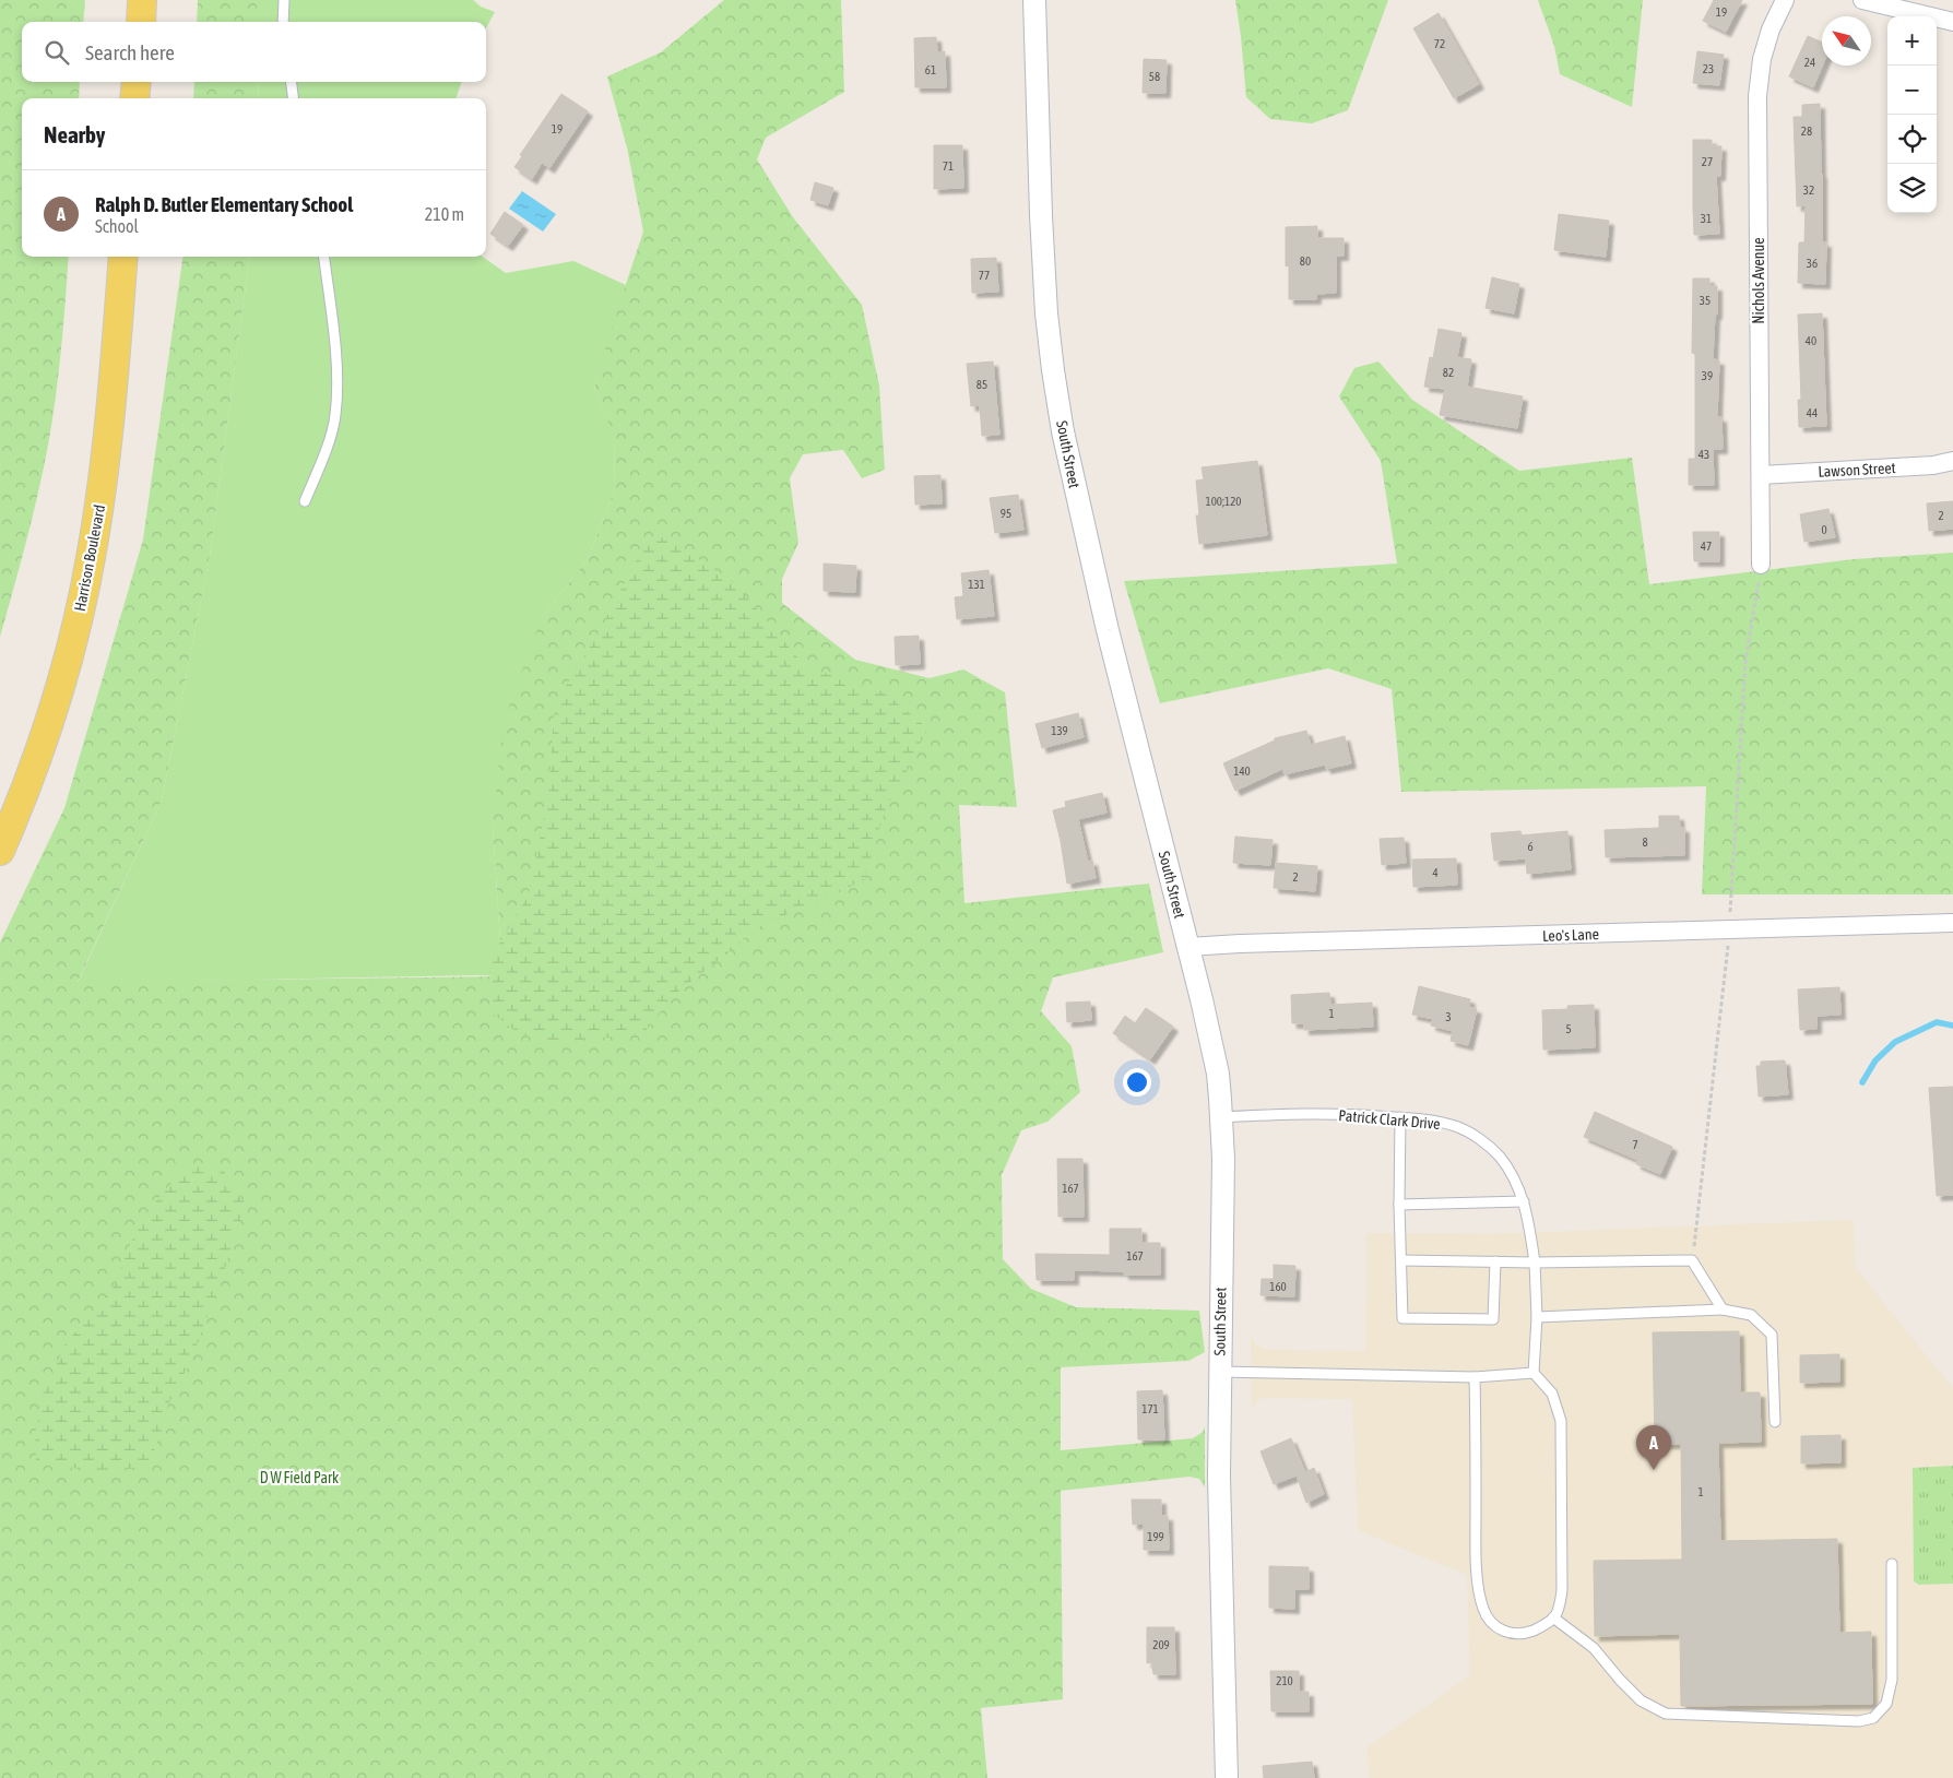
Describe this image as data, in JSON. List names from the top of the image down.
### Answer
{
  "streets": {
    "main road": ["Harrison Boulevard"],
    "street": [
      "Nichols Avenue",
      "South Street",
      "Lawson Street",
      "Leo's Lane"
    ],
    "lane": ["Patrick Clark Drive"]
  },
  "crossings": [
    ["Nichols Avenue", "Lawson Street"],
    ["South Street", "Leo's Lane"],
    ["South Street", "Patrick Clark Drive"]
  ],
  "parks": ["D W Field Park"],
  "house_numbers": [
    "19",
    "72",
    "24",
    "23",
    "61",
    "58",
    "19",
    "28",
    "27",
    "71",
    "32",
    "31",
    "80",
    "36",
    "77",
    "35",
    "40",
    "82",
    "39",
    "85",
    "44",
    "43",
    "100;120",
    "95",
    "2",
    "0",
    "47",
    "131",
    "139",
    "140",
    "8",
    "6",
    "4",
    "2",
    "1",
    "3",
    "5",
    "7",
    "167",
    "167",
    "160",
    "171",
    "1",
    "199",
    "209",
    "210"
  ],
  "north": "top left",
  "page": {
    "map_buttons": ["+", "−"],
    "search": "Search here",
    "heading": "Nearby",
    "list": [
      {
        "mark": "A",
        "name": "Ralph D. Butler Elementary School",
        "note": "School",
        "value": "210 m"
      }
    ],
    "pins": "A"
  }
}
